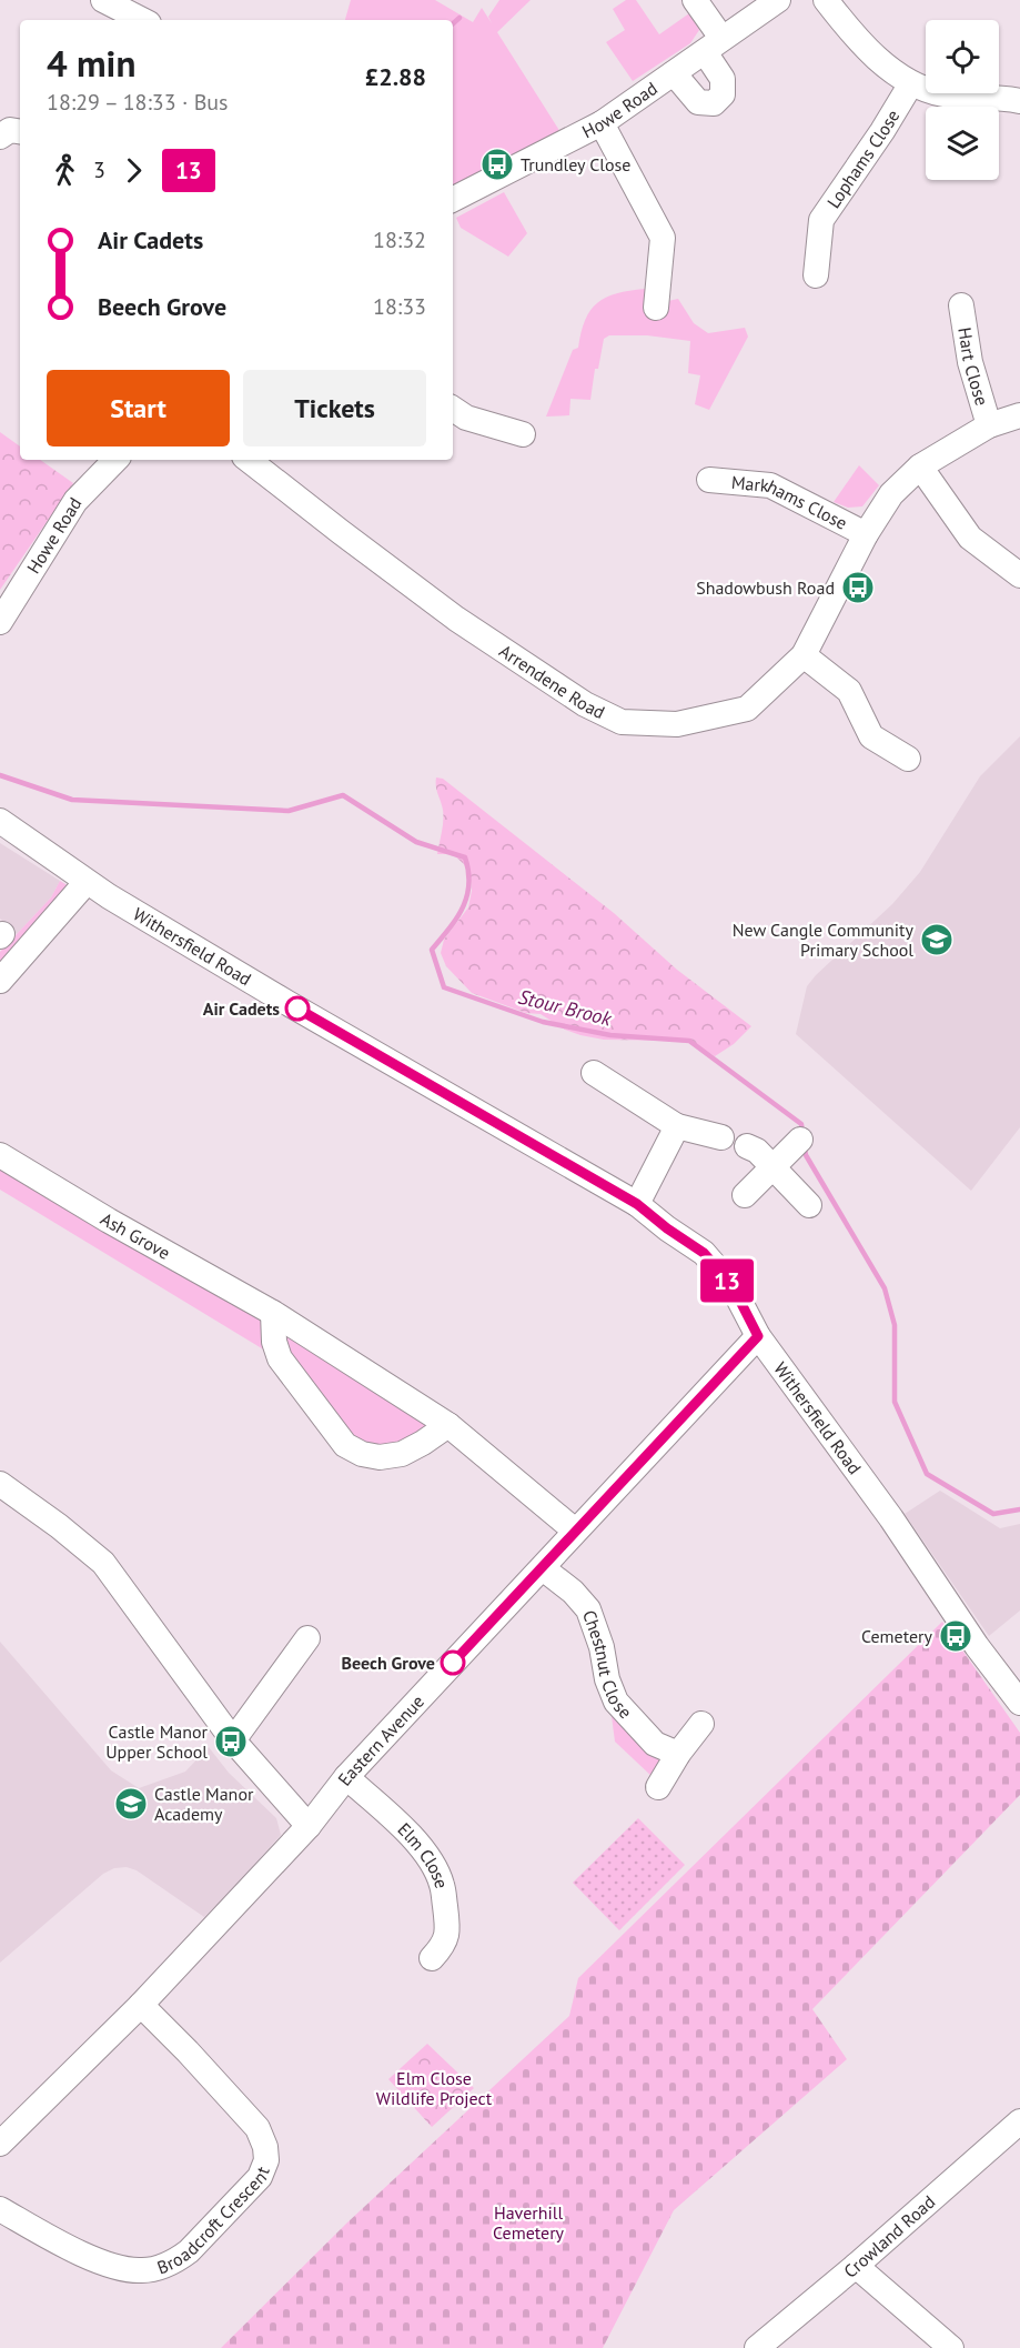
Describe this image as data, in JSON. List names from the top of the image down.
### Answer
{
  "streets": {
    "street": [
      "Howe Road",
      "Lophams Close",
      "Hart Close",
      "Markhams Close",
      "Arrendene Road",
      "Withersfield Road",
      "Ash Grove",
      "Chestnut Close",
      "Eastern Avenue",
      "Elm Close",
      "Broadcroft Crescent",
      "Crowland Road"
    ]
  },
  "crossings": [
    ["Hart Close", "Arrendene Road"],
    ["Markhams Close", "Arrendene Road"],
    ["Withersfield Road", "Eastern Avenue"],
    ["Ash Grove", "Eastern Avenue"],
    ["Chestnut Close", "Eastern Avenue"],
    ["Eastern Avenue", "Elm Close"],
    ["Eastern Avenue", "Broadcroft Crescent"]
  ],
  "water": ["Stour Brook"],
  "parks": ["Elm Close Wildlife Project", "Haverhill Cemetery"],
  "places": {
    "bus stop": [
      "Trundley Close",
      "Shadowbush Road",
      "Cemetery",
      "Castle Manor Upper School"
    ],
    "school or university": ["New Cangle Community Primary School", "Castle Manor Academy"],
    "other": ["Air Cadets", "Beech Grove"]
  },
  "lines": ["bus line 13"],
  "page": {
    "on_map": "13",
    "heading": ["4 min", "18:29 – 18:33 · Bus", "£2.88"],
    "legs": ["3", "13"],
    "list": [
      {
        "name": "Air Cadets",
        "value": "18:32"
      },
      {
        "name": "Beech Grove",
        "value": "18:33"
      }
    ],
    "buttons": ["Start", "Tickets"]
  }
}
